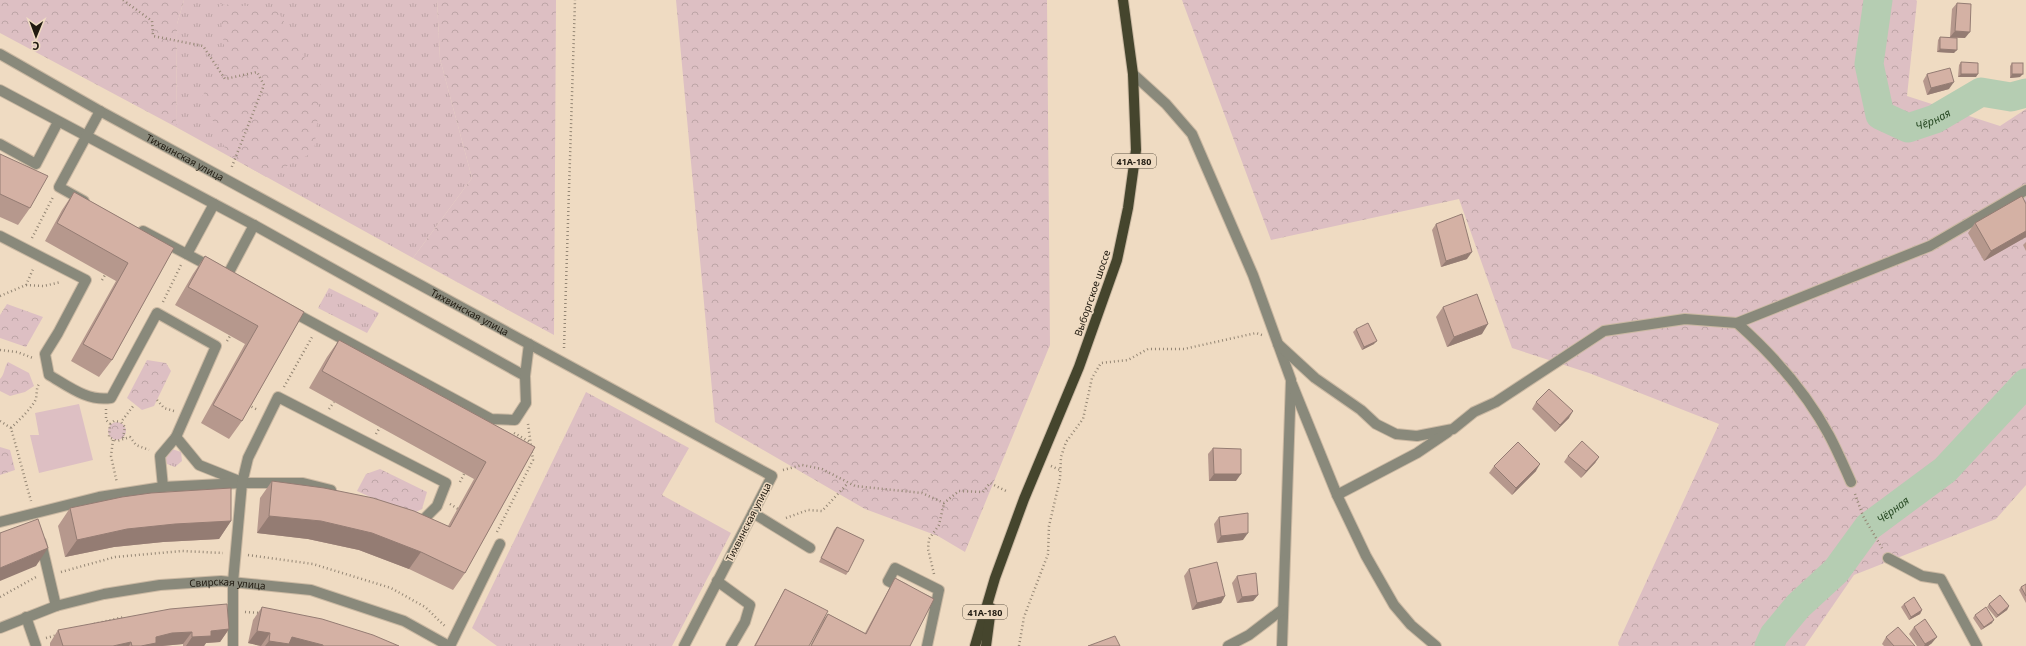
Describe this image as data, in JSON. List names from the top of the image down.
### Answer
{
  "streets": {
    "main road": ["41А-180", "Выборгское шоссе"],
    "street": ["Тихвинская улица", "Свирская улица"]
  },
  "water": ["Чёрная"],
  "north": "bottom"
}
